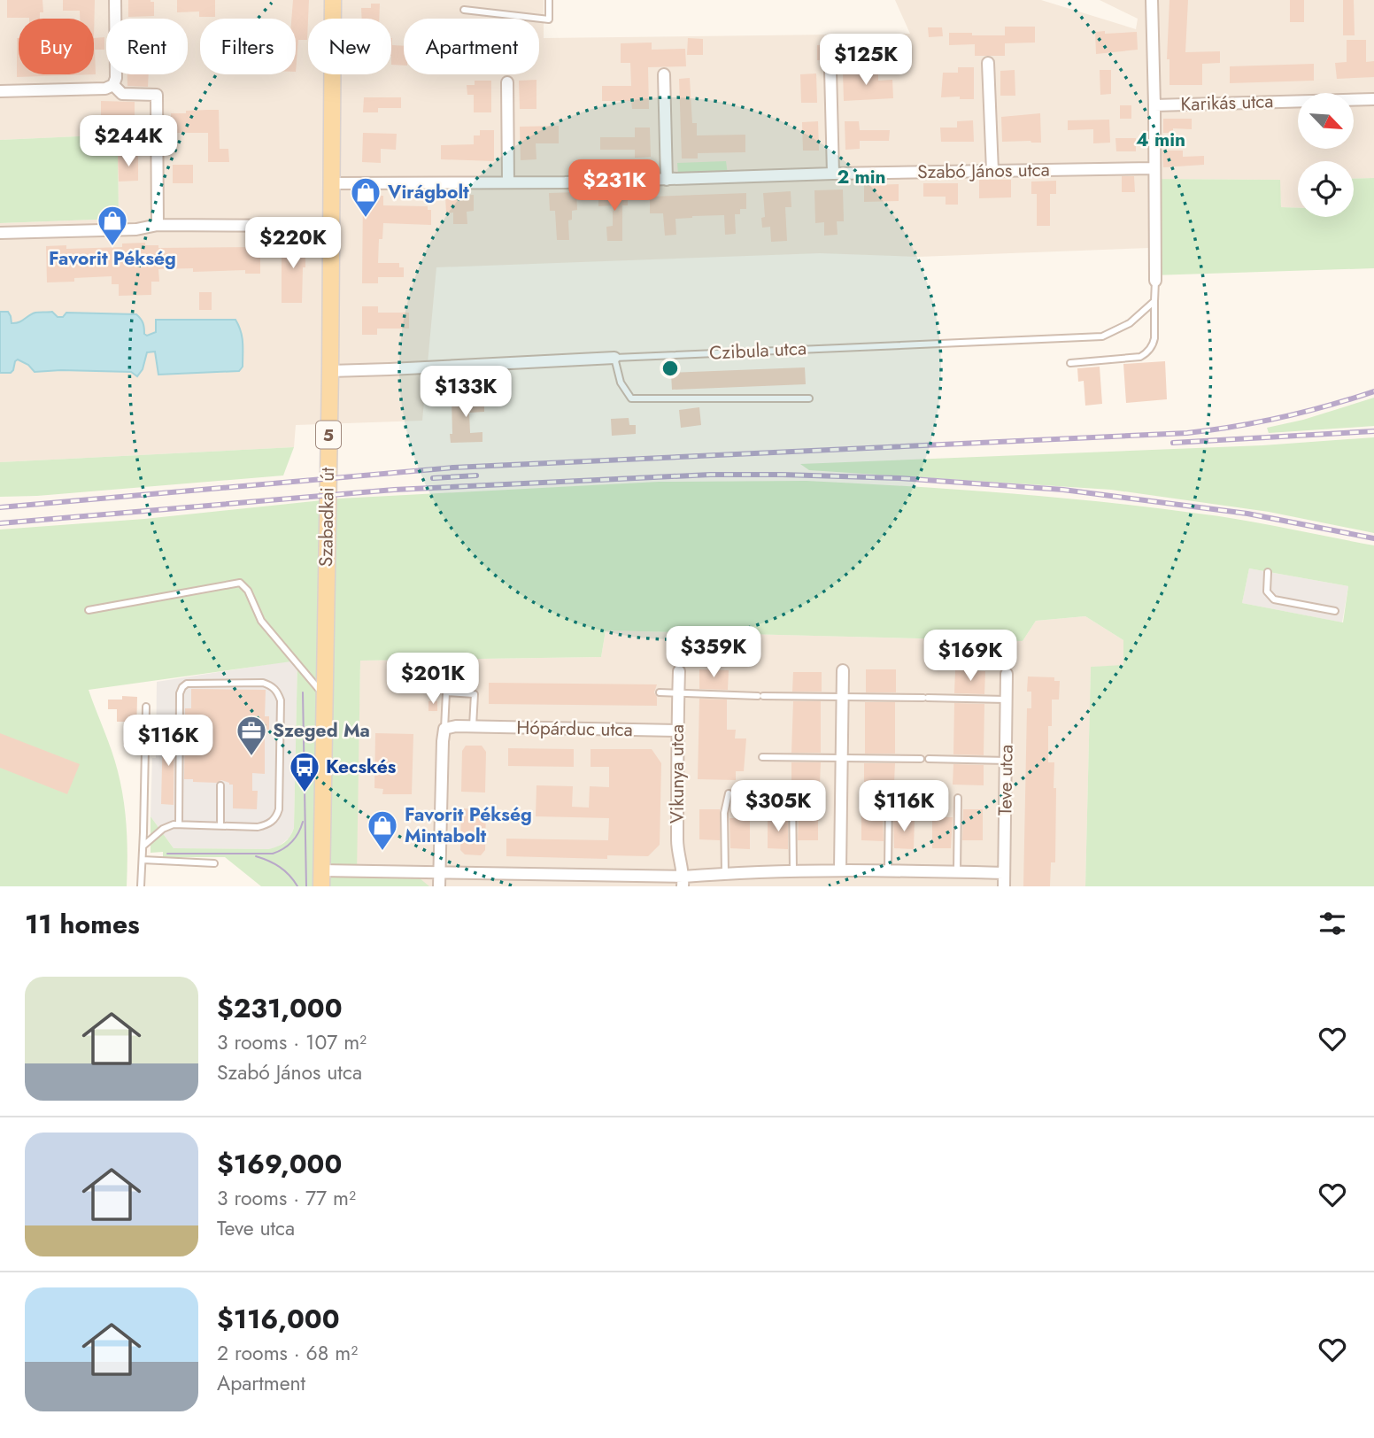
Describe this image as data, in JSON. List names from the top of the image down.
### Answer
{
  "streets": {
    "main road": ["5", "Szabadkai út"],
    "street": [
      "Karikás utca",
      "Szabó János utca",
      "Czibula utca",
      "Hópárduc utca",
      "Vikunya utca",
      "Teve utca"
    ]
  },
  "crossings": [
    ["Szabó János utca", "Szabadkai út"],
    ["Czibula utca", "Szabadkai út"],
    ["Hópárduc utca", "Vikunya utca"]
  ],
  "places": {
    "shop": ["Virágbolt", "Favorit Pékség", "Favorit Pékség Mintabolt"],
    "office": ["Szeged Ma"],
    "bus stop": ["Kecskés"]
  },
  "north": "bottom right",
  "page": {
    "chip": [
      "Buy",
      "Rent",
      "Filters",
      "New",
      "Apartment"
    ],
    "price": [
      "$125K",
      "$244K",
      "$231K",
      "$220K",
      "$133K",
      "$359K",
      "$169K",
      "$201K",
      "$116K",
      "$305K",
      "$116K"
    ],
    "heading": "11 homes",
    "list": [
      {
        "name": "$231,000",
        "note": "3 rooms · 107 m² · Szabó János utca"
      },
      {
        "name": "$169,000",
        "note": "3 rooms · 77 m² · Teve utca"
      },
      {
        "name": "$116,000",
        "note": "2 rooms · 68 m² · Apartment"
      }
    ]
  },
  "rings": ["4 min", "2 min"]
}
